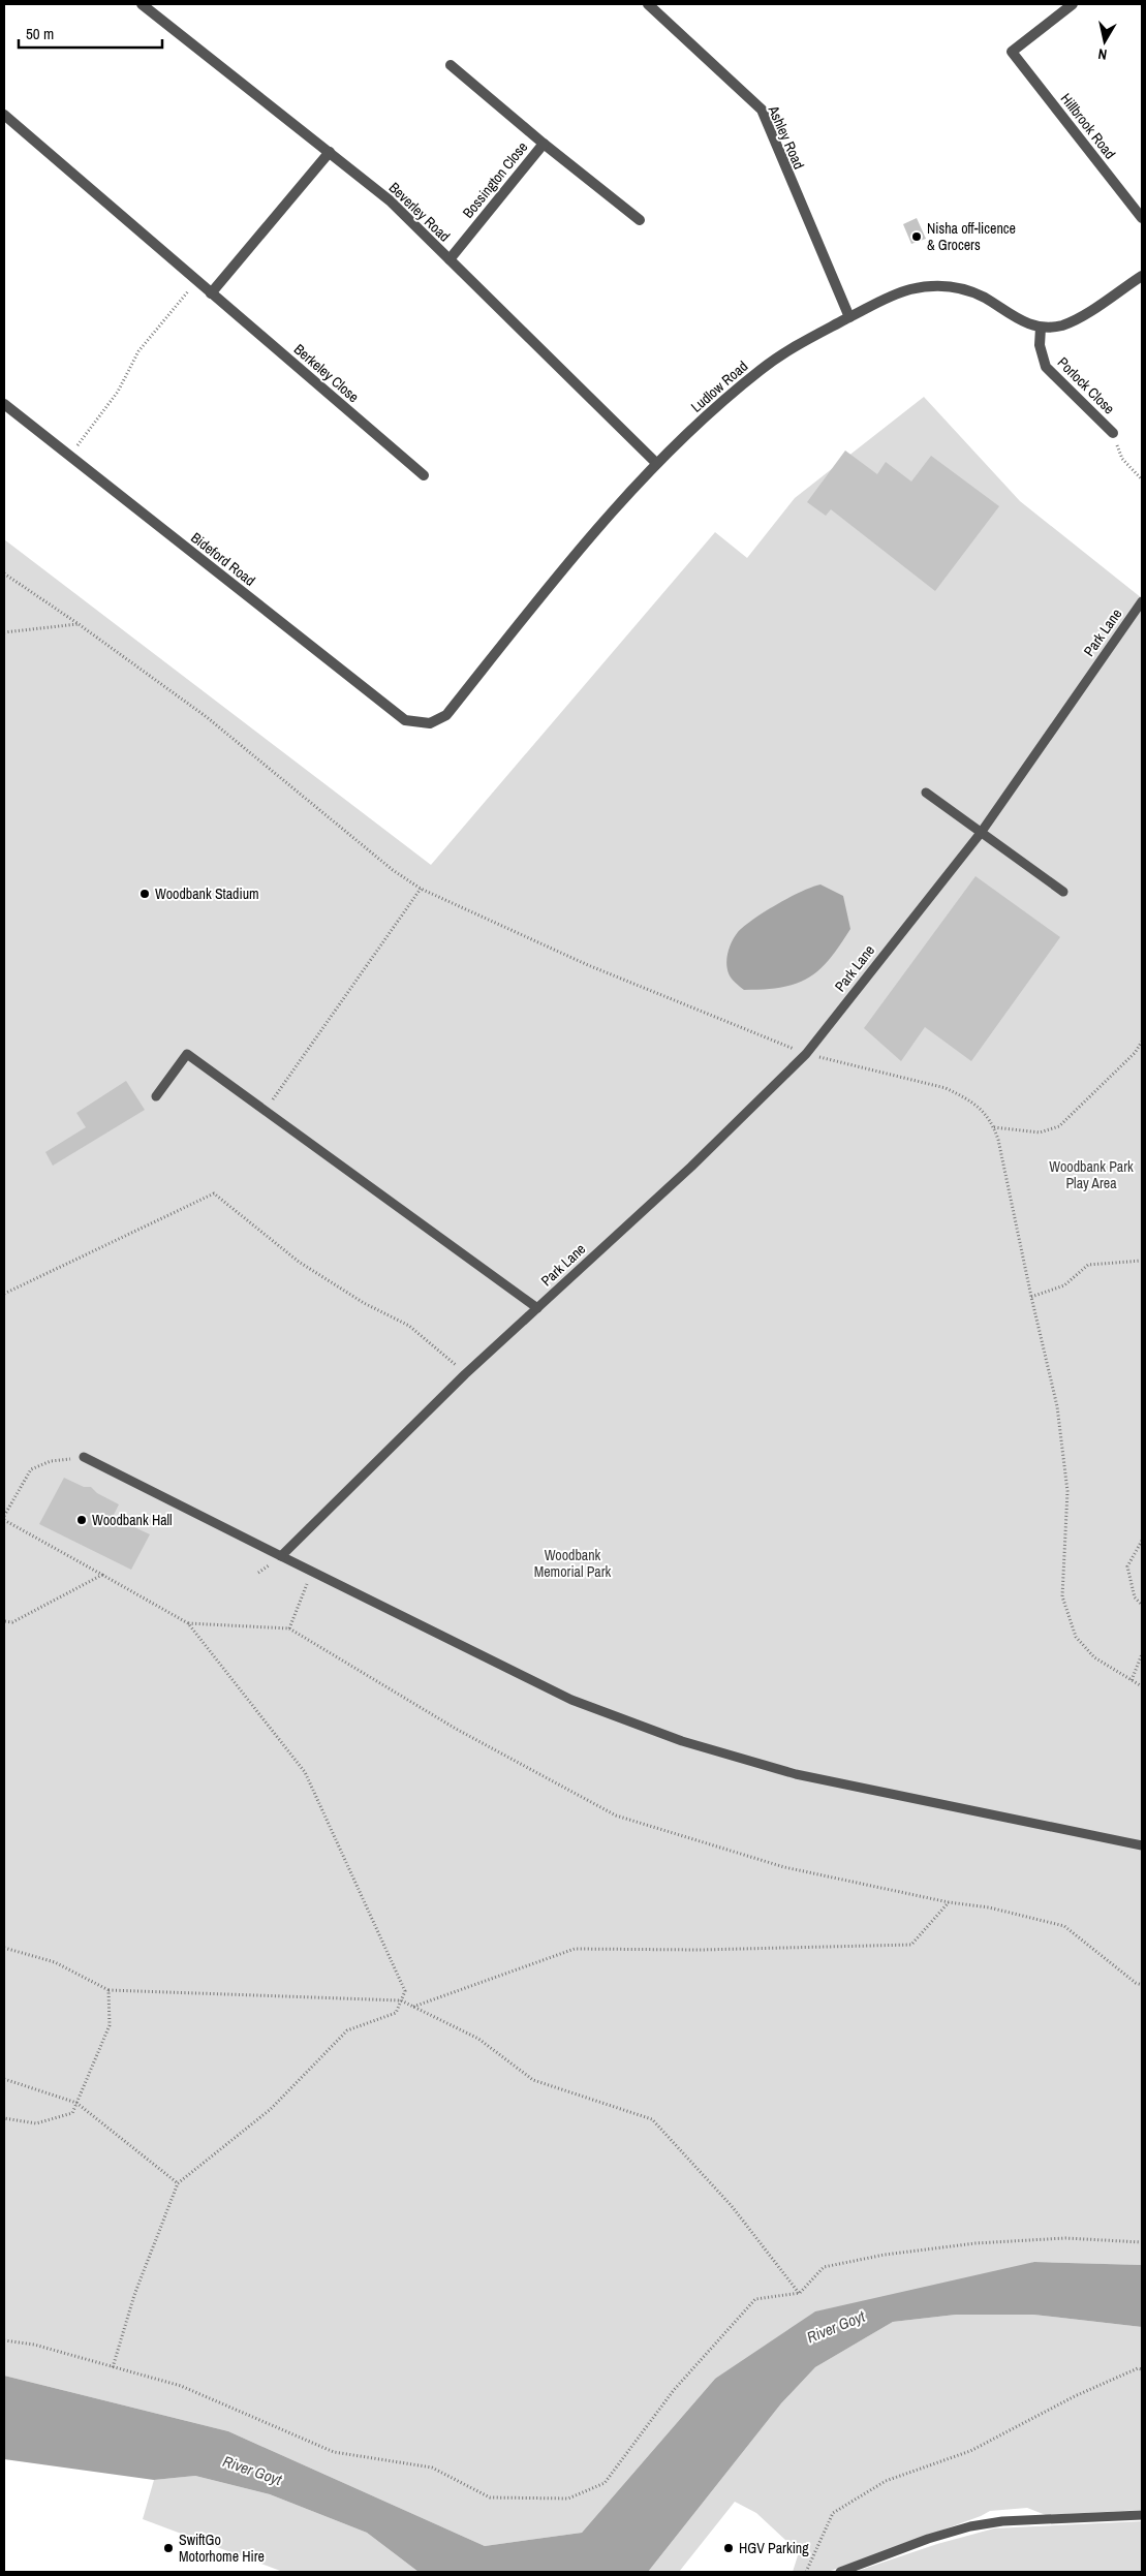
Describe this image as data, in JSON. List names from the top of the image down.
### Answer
{
  "streets": {
    "street": [
      "Hillbrook Road",
      "Ashley Road",
      "Bossington Close",
      "Beverley Road",
      "Berkeley Close",
      "Porlock Close",
      "Ludlow Road",
      "Bideford Road"
    ],
    "lane": ["Park Lane"]
  },
  "crossings": [
    ["Ashley Road", "Ludlow Road"],
    ["Bossington Close", "Beverley Road"],
    ["Beverley Road", "Ludlow Road"],
    ["Porlock Close", "Ludlow Road"],
    ["Ludlow Road", "Bideford Road"]
  ],
  "water": ["River Goyt"],
  "parks": ["Woodbank Park Play Area", "Woodbank Memorial Park"],
  "places": [
    "Nisha off-licence & Grocers",
    "Woodbank Stadium",
    "Woodbank Hall",
    "SwiftGo Motorhome Hire",
    "HGV Parking"
  ],
  "scale_bar": "50 m",
  "north": "bottom"
}
